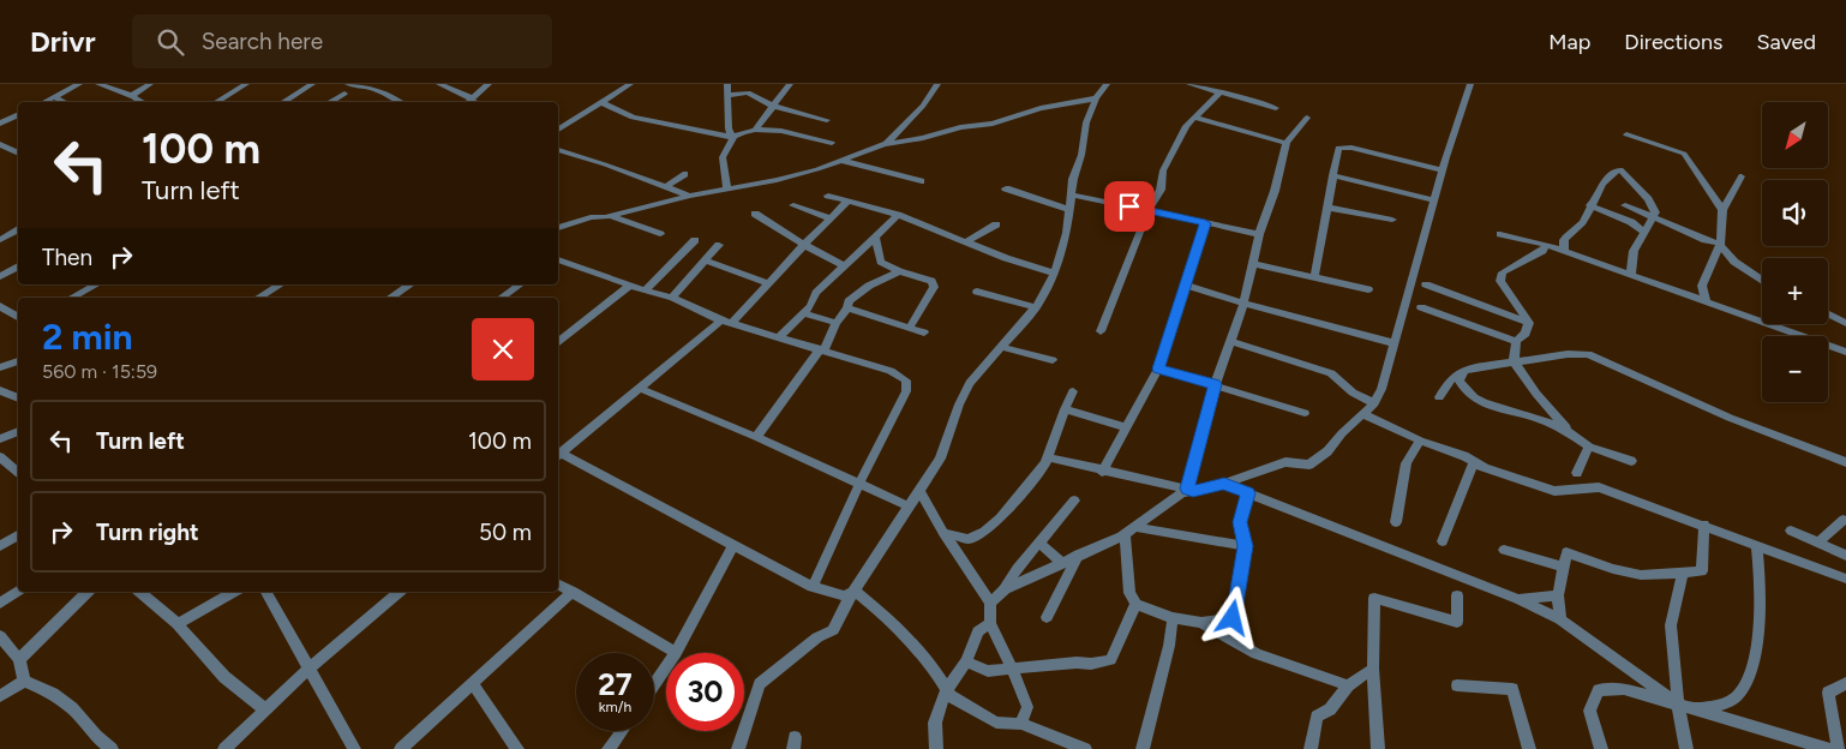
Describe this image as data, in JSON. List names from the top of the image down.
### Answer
{
  "north": "bottom left",
  "page": {
    "header": "Drivr",
    "search": "Search here",
    "nav": ["Map", "Directions", "Saved"],
    "map_buttons": ["+", "−"],
    "turn": ["100 m", "Turn left"],
    "then": "Then",
    "heading": ["2 min", "560 m · 15:59"],
    "list": [
      {
        "name": "Turn left",
        "value": "100 m"
      },
      {
        "name": "Turn right",
        "value": "50 m"
      }
    ],
    "speed": "27 km/h",
    "limit": "30"
  }
}
